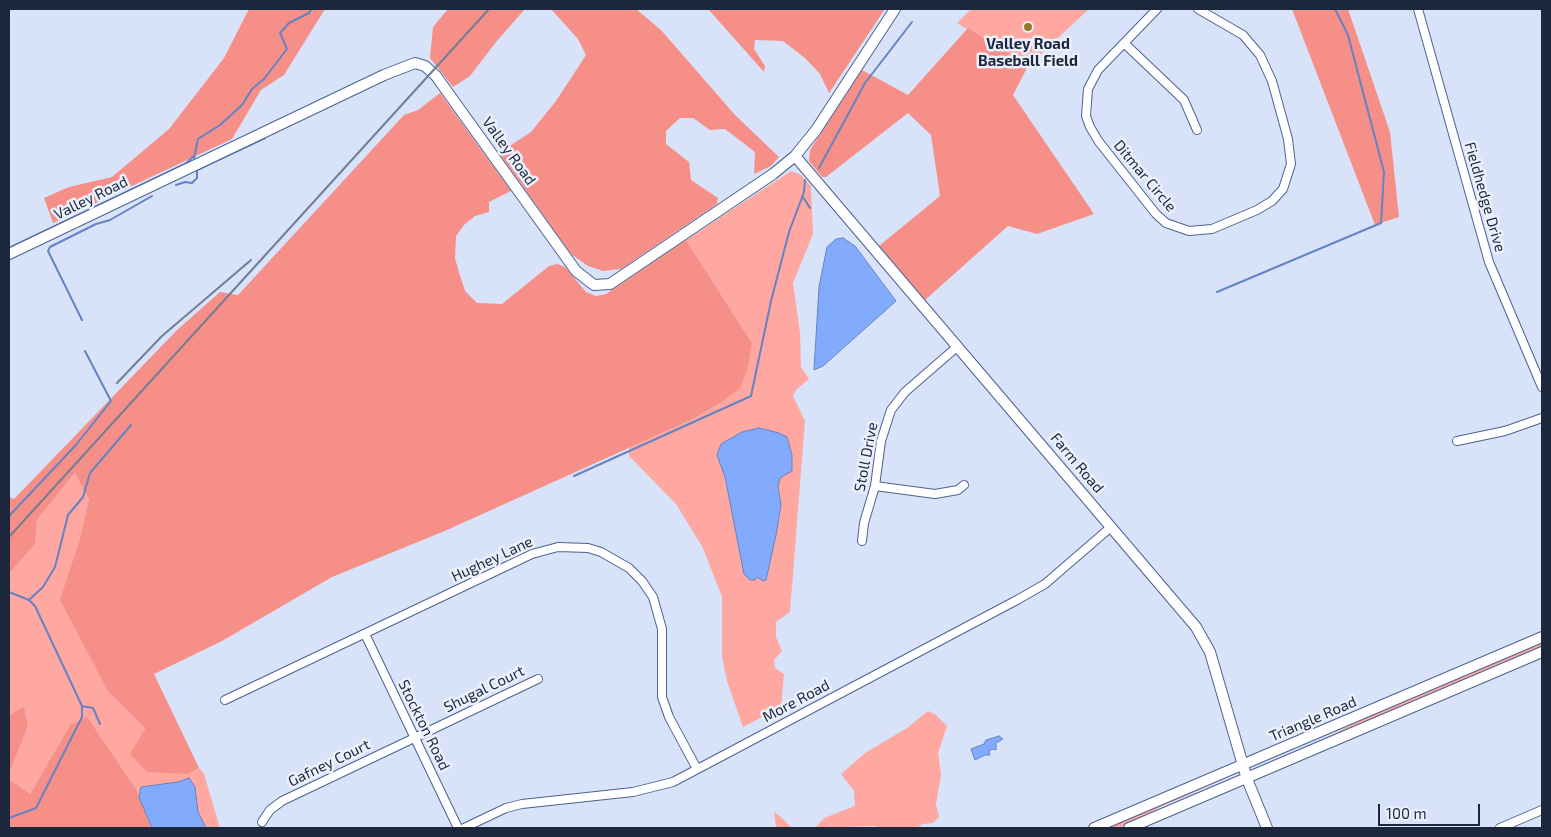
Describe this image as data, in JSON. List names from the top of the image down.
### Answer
{
  "streets": {
    "street": [
      "Valley Road",
      "Ditmar Circle",
      "Fieldhedge Drive",
      "Stoll Drive",
      "Farm Road",
      "Hughey Lane",
      "Shugal Court",
      "More Road",
      "Triangle Road",
      "Stockton Road",
      "Gafney Court"
    ]
  },
  "crossings": [
    ["Valley Road", "Farm Road"],
    ["Stoll Drive", "Farm Road"],
    ["Farm Road", "More Road"],
    ["Farm Road", "Triangle Road"],
    ["Hughey Lane", "More Road"],
    ["Hughey Lane", "Stockton Road"],
    ["Shugal Court", "Stockton Road"],
    ["Shugal Court", "Gafney Court"],
    ["Stockton Road", "Gafney Court"]
  ],
  "places": ["Valley Road Baseball Field"],
  "scale_bar": "100 m"
}
